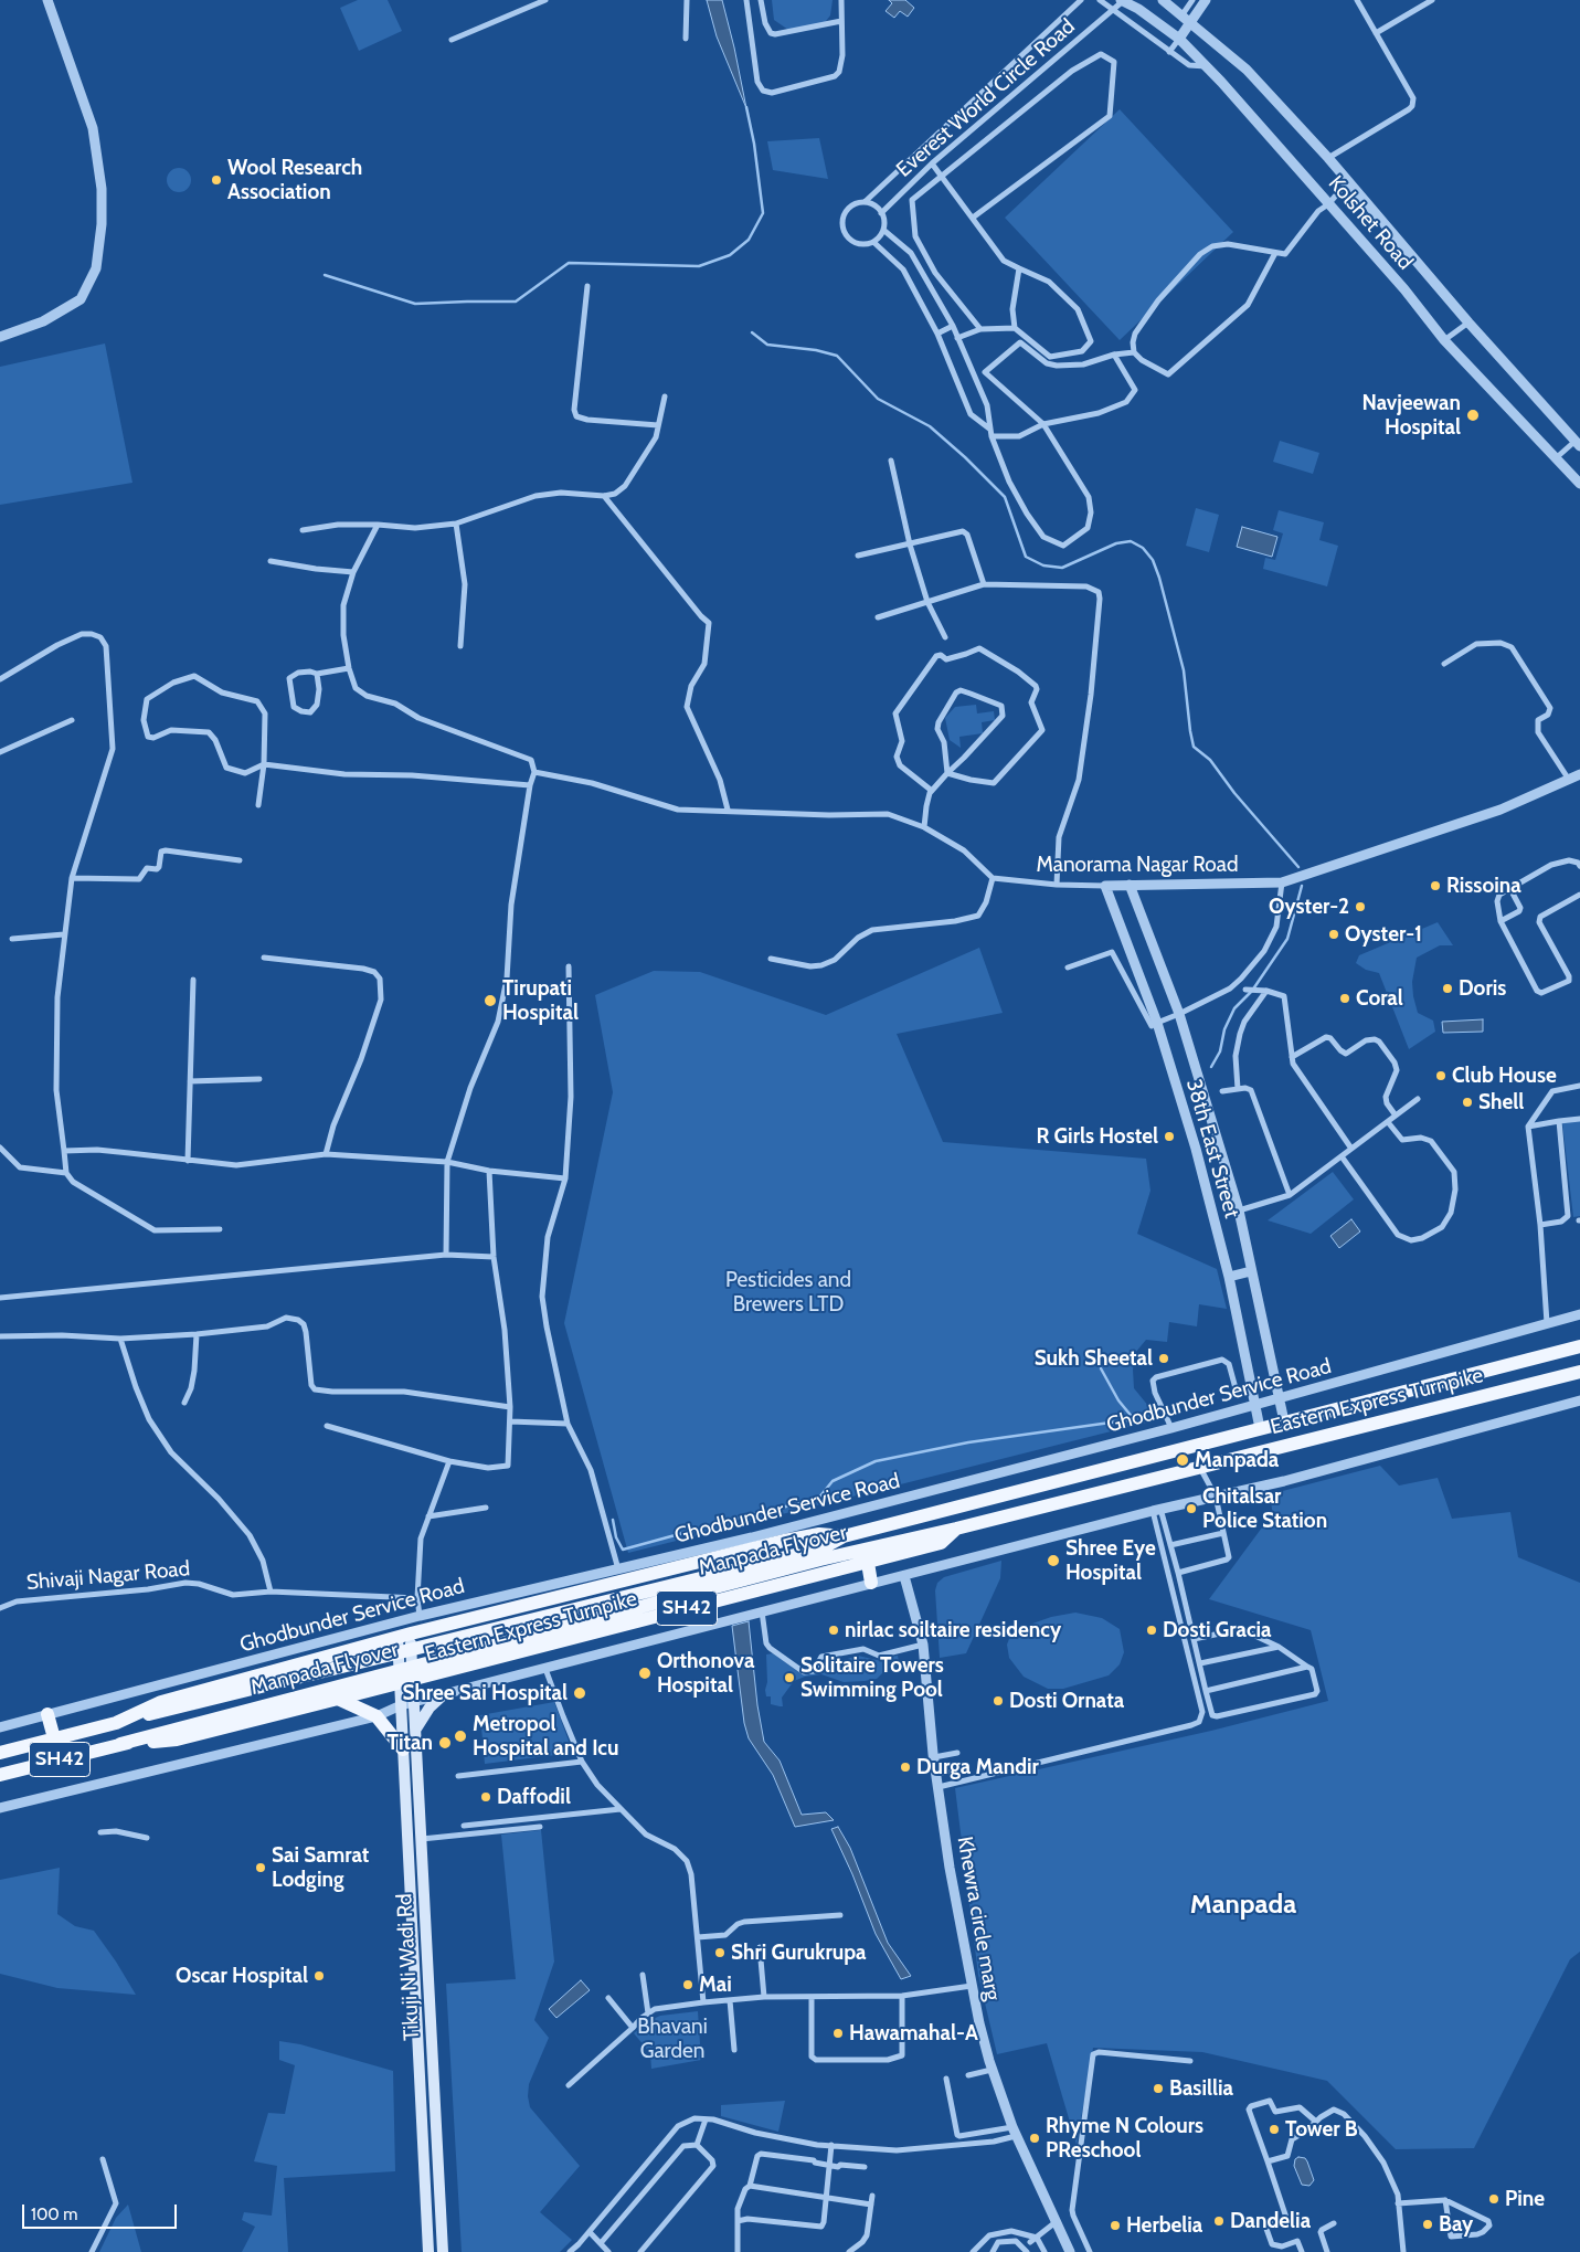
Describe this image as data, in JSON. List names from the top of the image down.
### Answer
{
  "streets": {
    "main road": [
      "Eastern Express Turnpike",
      "Manpada Flyover",
      "SH42",
      "Tikuji Ni Wadi Rd"
    ],
    "street": [
      "Everest World Circle Road",
      "Kolshet Road",
      "Manorama Nagar Road",
      "38th East Street",
      "Ghodbunder Service Road",
      "Shivaji Nagar Road",
      "Khewra circle marg"
    ]
  },
  "crossings": [
    ["Everest World Circle Road", "Kolshet Road"],
    ["Manorama Nagar Road", "38th East Street"],
    ["38th East Street", "Ghodbunder Service Road"],
    ["38th East Street", "Eastern Express Turnpike"],
    ["Ghodbunder Service Road", "Eastern Express Turnpike"],
    ["Eastern Express Turnpike", "Manpada Flyover"],
    ["Eastern Express Turnpike", "Tikuji Ni Wadi Rd"]
  ],
  "districts": ["Manpada"],
  "parks": ["Pesticides and Brewers LTD", "Bhavani Garden"],
  "places": [
    "Wool Research Association",
    "Navjeewan Hospital",
    "Rissoina",
    "Oyster-2",
    "Oyster-1",
    "Doris",
    "Coral",
    "Tirupati Hospital",
    "Club House",
    "Shell",
    "R Girls Hostel",
    "Sukh Sheetal",
    "Manpada",
    "Chitalsar Police Station",
    "Shree Eye Hospital",
    "nirlac soiltaire residency",
    "Dosti Gracia",
    "Orthonova Hospital",
    "Solitaire Towers Swimming Pool",
    "Shree Sai Hospital",
    "Dosti Ornata",
    "Metropol Hospital and Icu",
    "Titan",
    "Durga Mandir",
    "Daffodil",
    "Sai Samrat Lodging",
    "Shri Gurukrupa",
    "Oscar Hospital",
    "Mai",
    "Hawamahal-A",
    "Basillia",
    "Tower B",
    "Rhyme N Colours PReschool",
    "Pine",
    "Dandelia",
    "Bay",
    "Herbelia"
  ],
  "scale_bar": "100 m"
}
